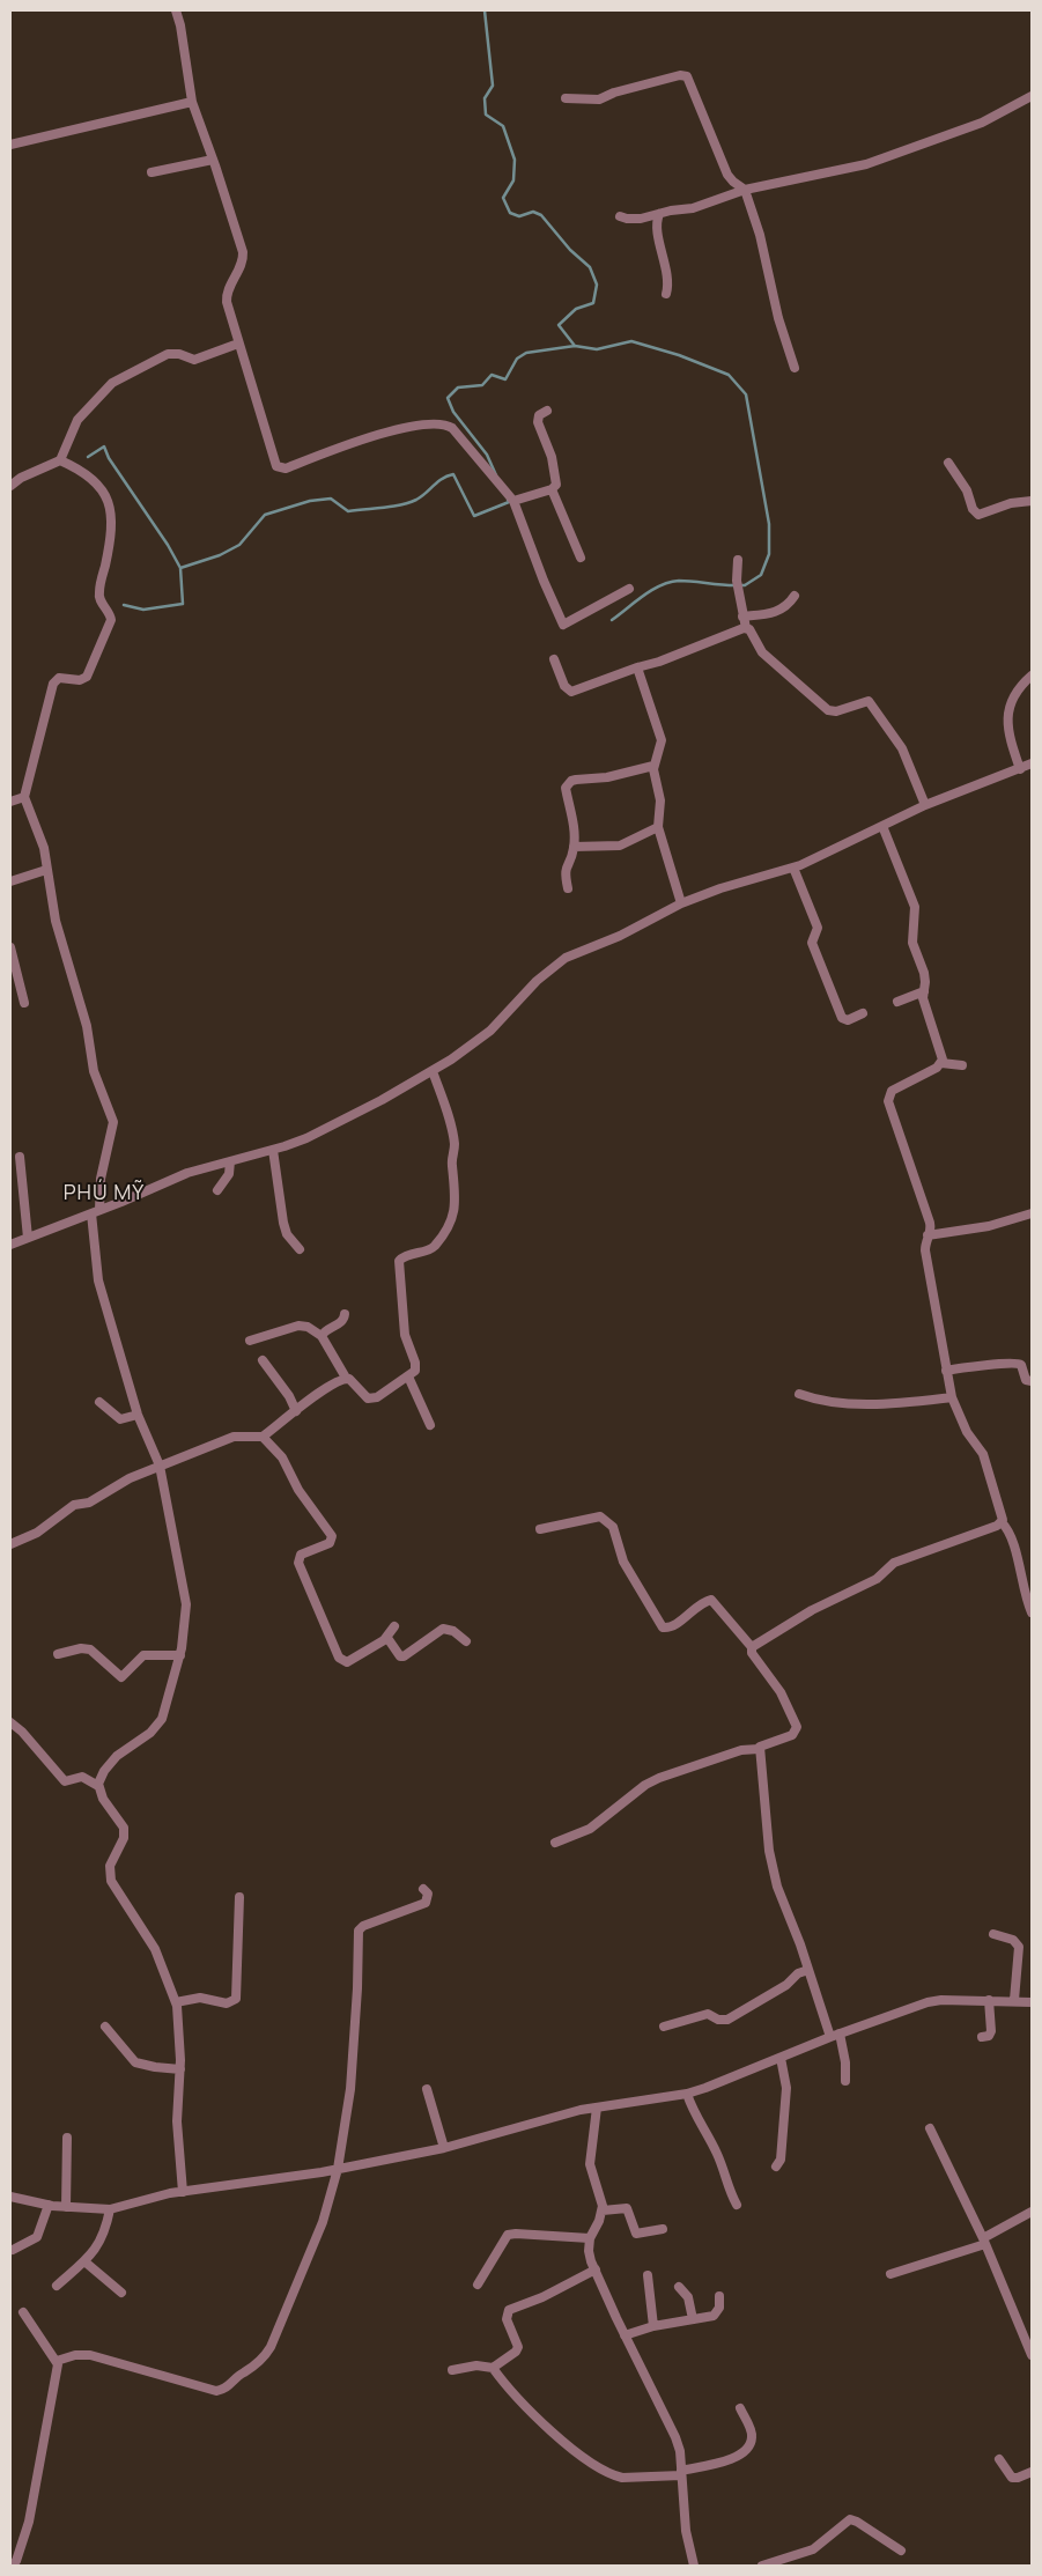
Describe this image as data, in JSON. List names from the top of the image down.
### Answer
{
  "districts": ["PHÚ MỸ"]
}
